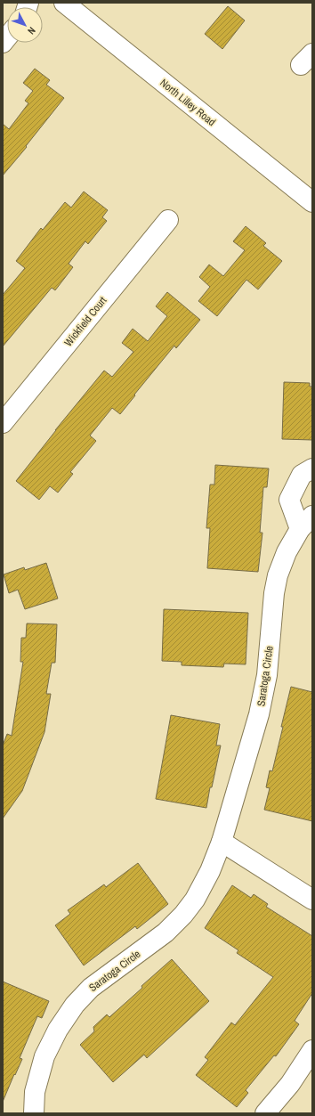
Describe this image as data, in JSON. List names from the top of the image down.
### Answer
{
  "streets": {
    "street": ["North Lilley Road", "Wickfield Court", "Saratoga Circle"]
  },
  "north": "bottom right"
}
